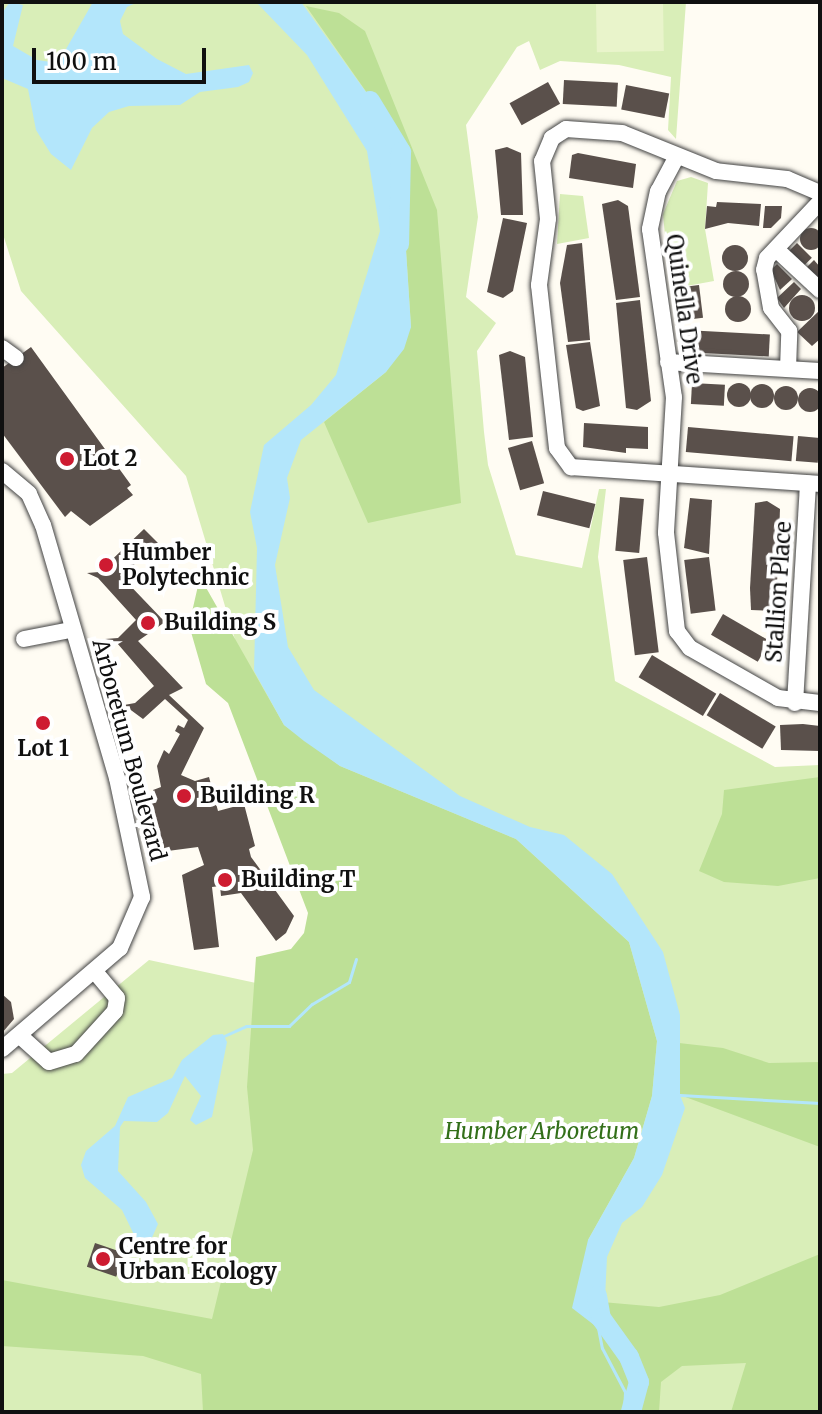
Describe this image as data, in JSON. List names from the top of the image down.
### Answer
{
  "streets": {
    "street": ["Quinella Drive", "Stallion Place", "Arboretum Boulevard"]
  },
  "crossings": [
    ["Quinella Drive", "Stallion Place"]
  ],
  "parks": ["Humber Arboretum"],
  "places": [
    "Lot 2",
    "Humber Polytechnic",
    "Building S",
    "Lot 1",
    "Building R",
    "Building T",
    "Centre for Urban Ecology"
  ],
  "scale_bar": "100 m"
}
